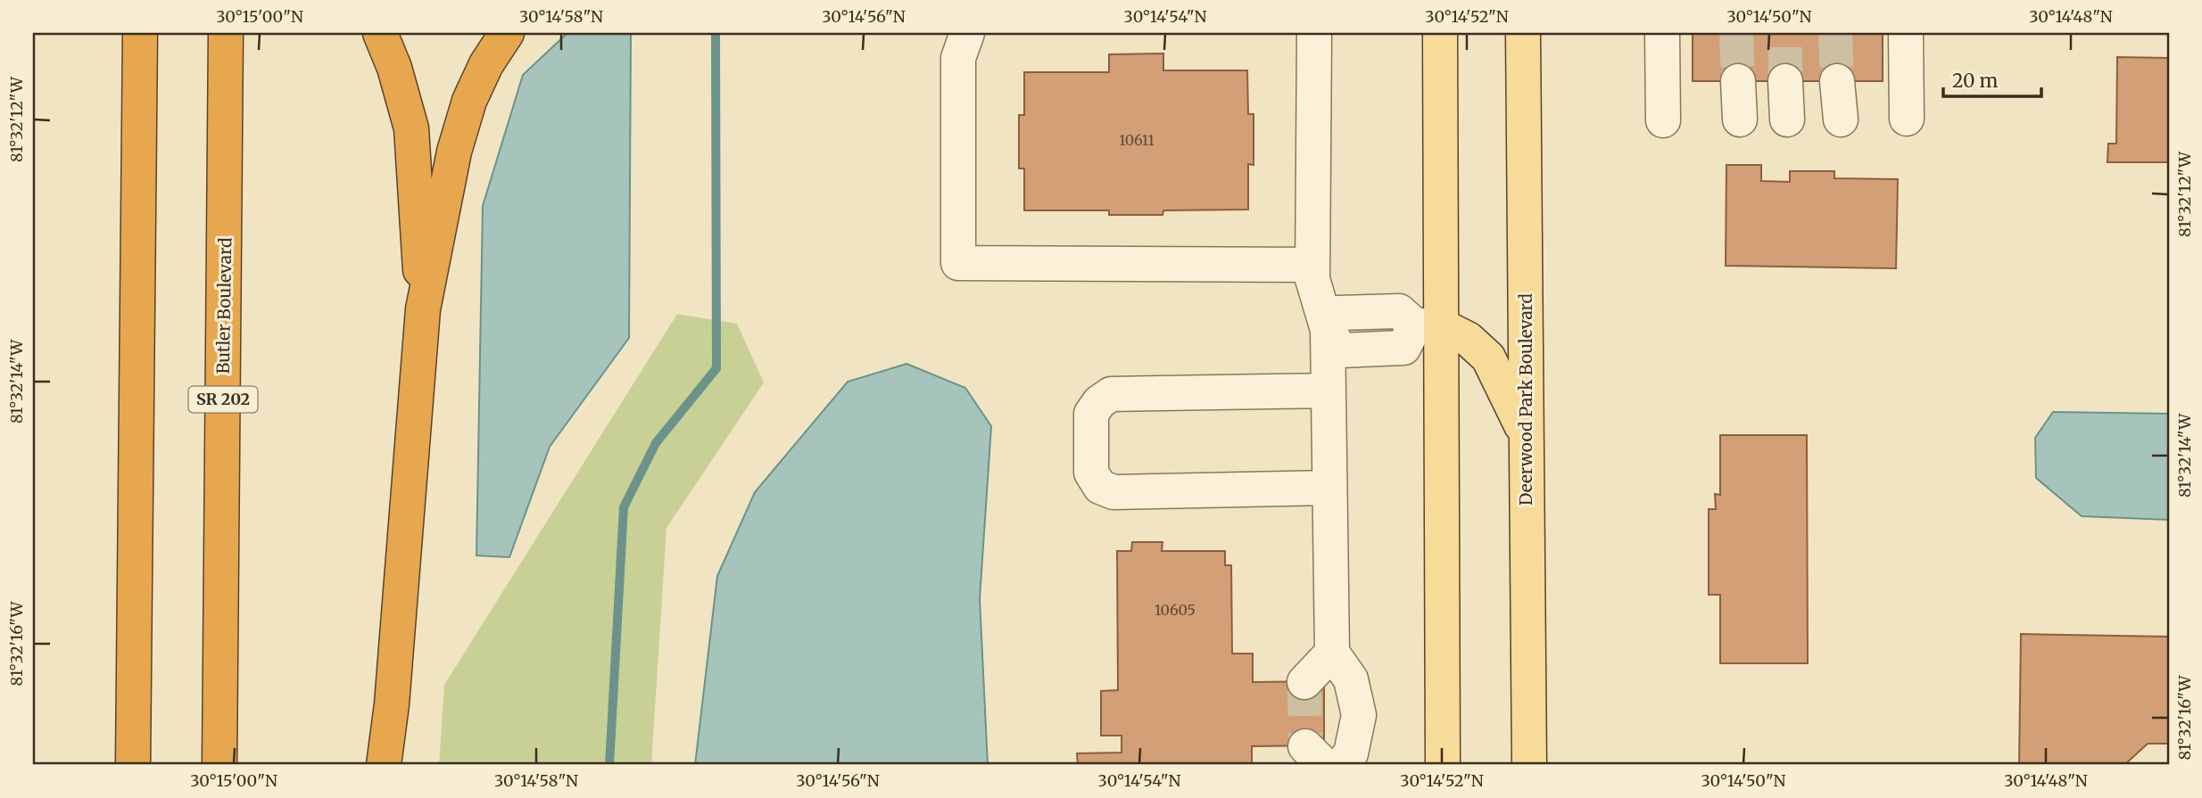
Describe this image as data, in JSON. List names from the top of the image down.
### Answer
{
  "streets": {
    "highway": ["Butler Boulevard", "SR 202"],
    "main road": ["Deerwood Park Boulevard"]
  },
  "house_numbers": ["10611", "10605"],
  "scale_bar": "20 m",
  "coordinates": [
    "30°15'00\"N",
    "30°14'58\"N",
    "30°14'56\"N",
    "30°14'54\"N",
    "30°14'52\"N",
    "30°14'50\"N",
    "30°14'48\"N",
    "81°32'12\"W",
    "81°32'14\"W",
    "81°32'16\"W"
  ]
}
